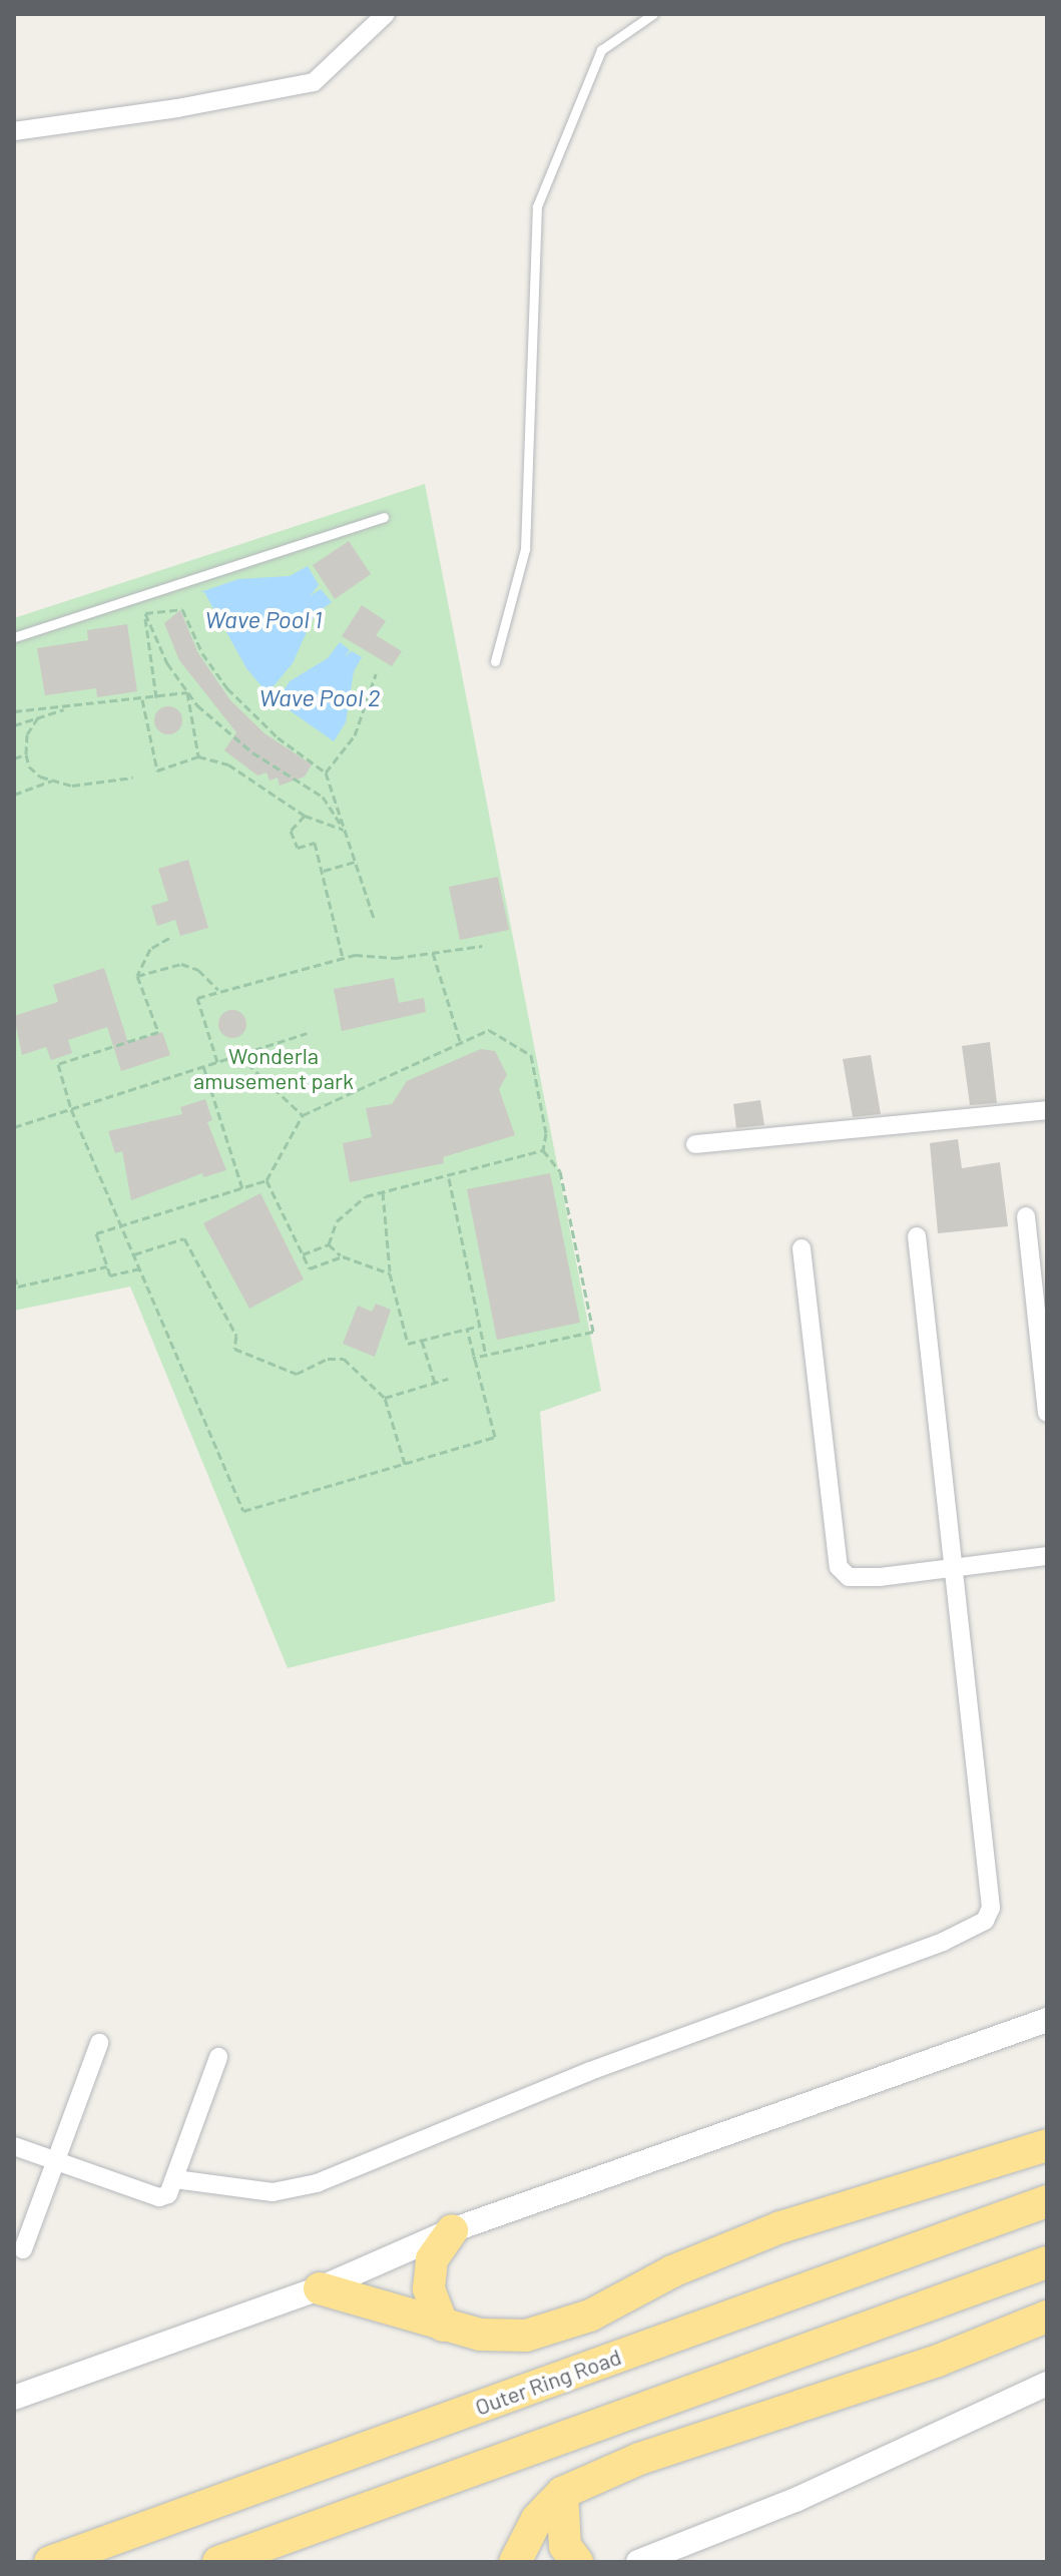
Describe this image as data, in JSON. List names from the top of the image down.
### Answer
{
  "streets": {
    "highway": ["Outer Ring Road"]
  },
  "water": ["Wave Pool 1", "Wave Pool 2"],
  "parks": ["Wonderla amusement park"]
}
